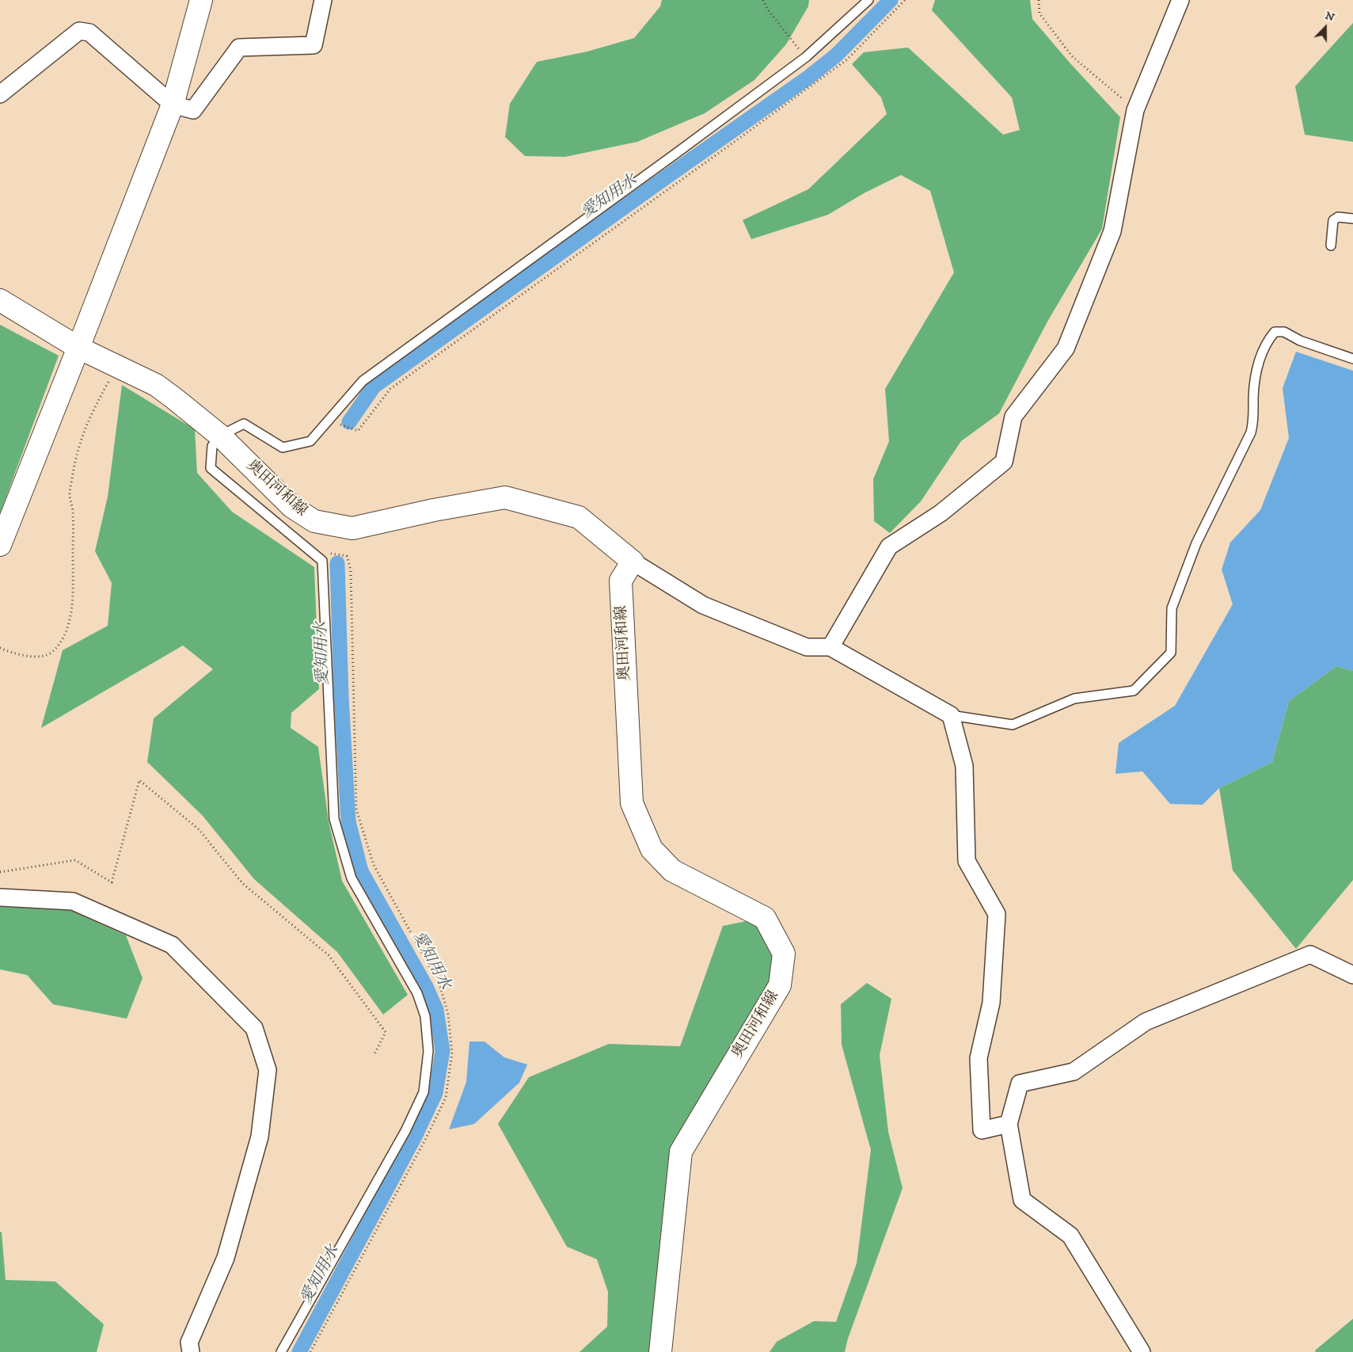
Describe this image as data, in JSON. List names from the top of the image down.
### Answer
{
  "streets": {
    "main road": ["奥田河和線"]
  },
  "water": ["愛知用水"],
  "north": "top"
}
